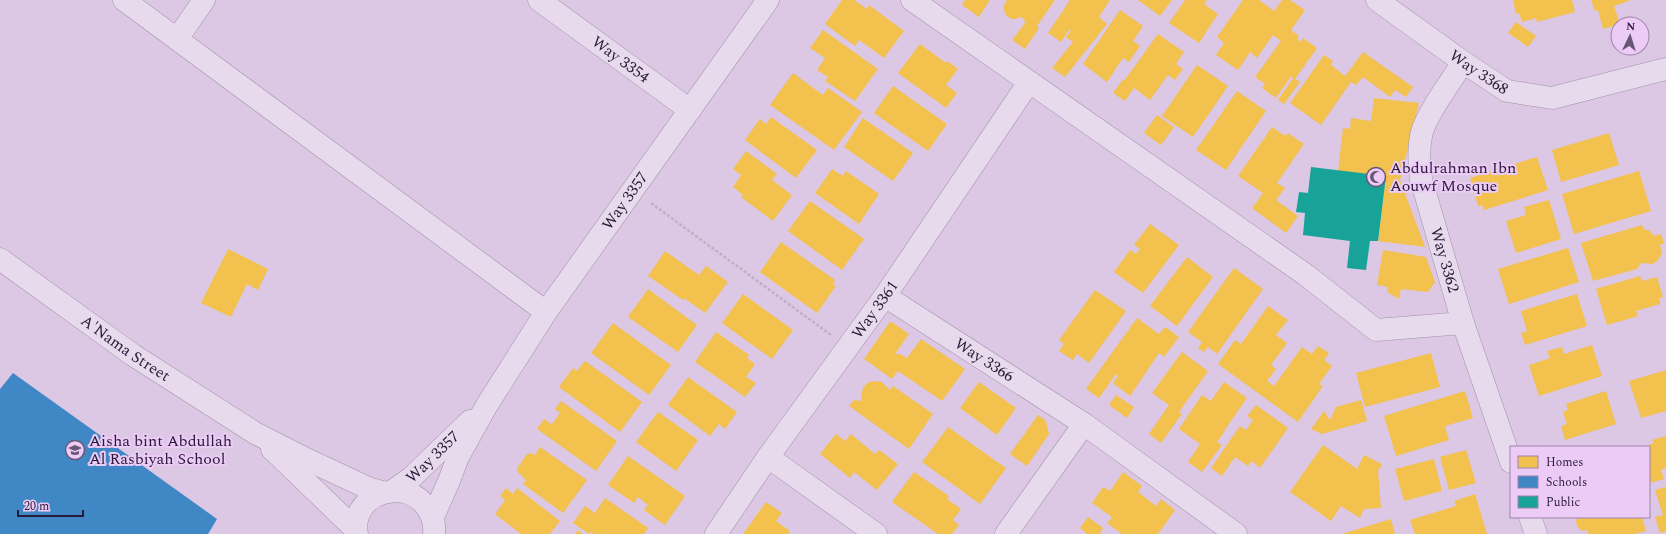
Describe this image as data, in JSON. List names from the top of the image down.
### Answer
{
  "streets": {
    "street": [
      "Way 3354",
      "Way 3368",
      "Way 3357",
      "Way 3362",
      "Way 3361",
      "A'Nama Street",
      "Way 3366"
    ]
  },
  "crossings": [
    ["Way 3354", "Way 3357"],
    ["Way 3368", "Way 3362"],
    ["Way 3357", "A'Nama Street"],
    ["Way 3361", "Way 3366"]
  ],
  "places": {
    "mosque": ["Abdulrahman Ibn Aouwf Mosque"],
    "school or university": ["Aisha bint Abdullah Al Rasbiyah School"]
  },
  "legend": ["Homes", "Schools", "Public"],
  "scale_bar": "20 m",
  "north": "top"
}
